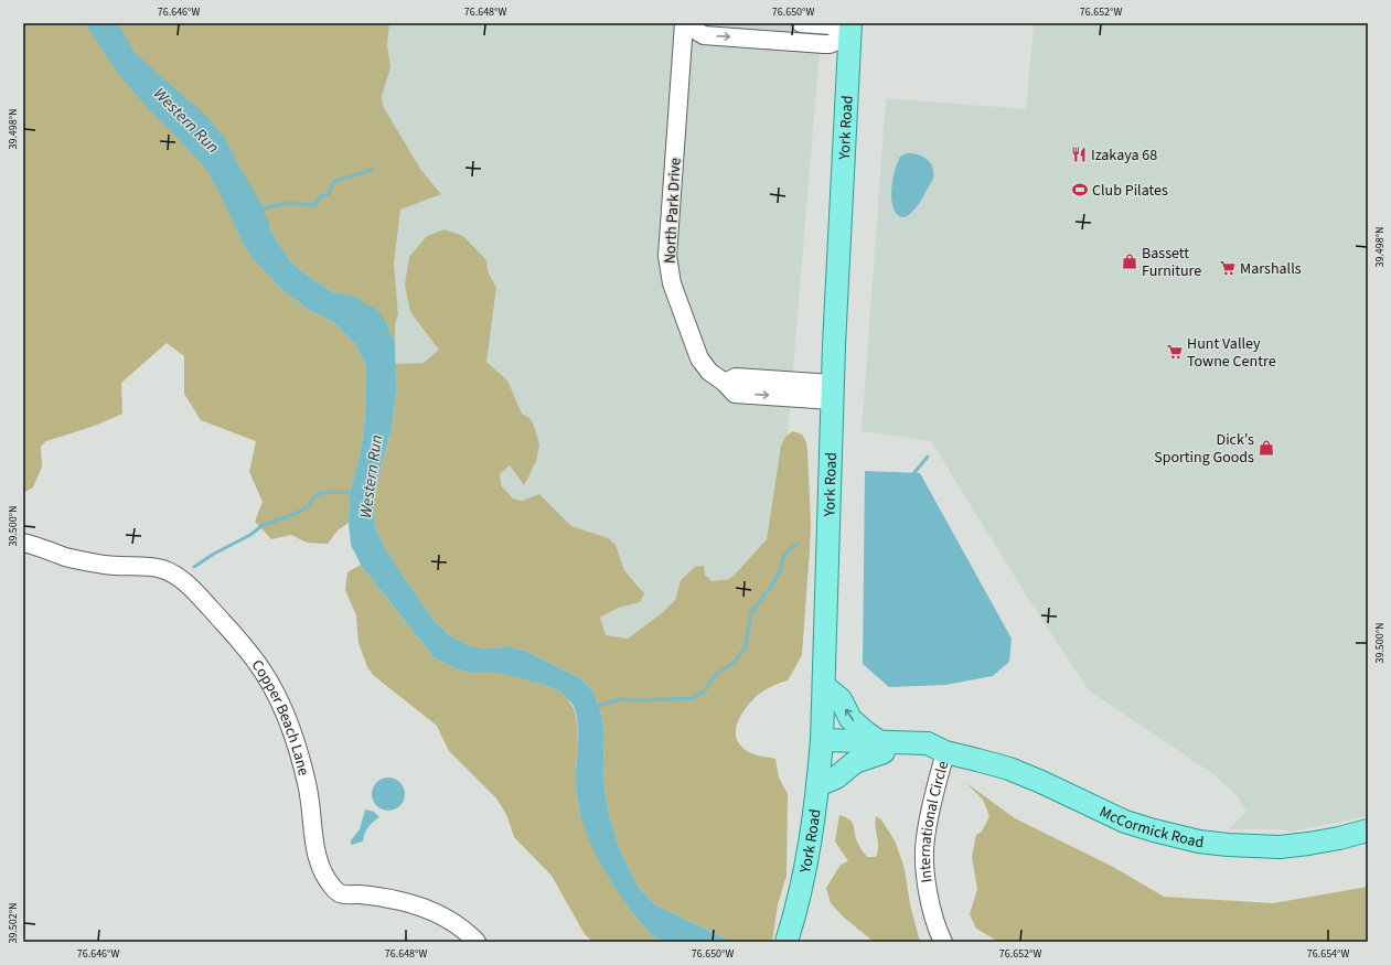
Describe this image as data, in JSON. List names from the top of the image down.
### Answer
{
  "streets": {
    "main road": ["York Road", "McCormick Road"],
    "street": ["North Park Drive", "Copper Beach Lane", "International Circle"]
  },
  "crossings": [
    ["York Road", "North Park Drive"],
    ["York Road", "McCormick Road"],
    ["International Circle", "McCormick Road"]
  ],
  "water": ["Western Run"],
  "places": {
    "restaurant": ["Izakaya 68"],
    "sports": ["Club Pilates"],
    "shop": ["Bassett Furniture", "Dick's Sporting Goods"],
    "supermarket": ["Marshalls", "Hunt Valley Towne Centre"]
  },
  "coordinates": [
    "76.646°W",
    "76.648°W",
    "76.650°W",
    "76.652°W",
    "39.498°N",
    "39.500°N",
    "39.502°N",
    "76.654°W"
  ]
}
